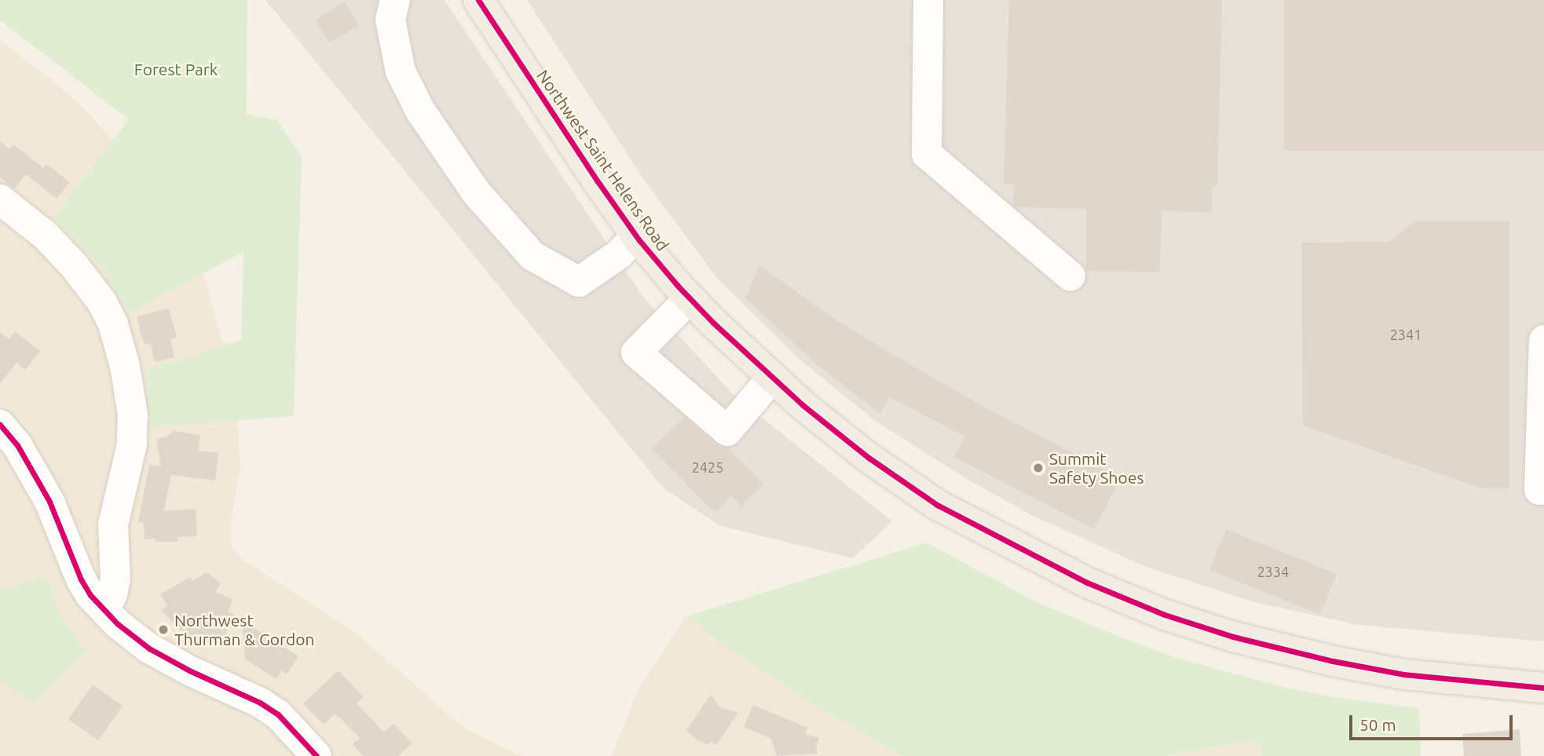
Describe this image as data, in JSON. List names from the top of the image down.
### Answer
{
  "streets": {
    "main road": ["Northwest Saint Helens Road"]
  },
  "parks": ["Forest Park"],
  "places": ["Summit Safety Shoes", "Northwest Thurman & Gordon"],
  "house_numbers": ["2341", "2425", "2334"],
  "scale_bar": "50 m"
}
